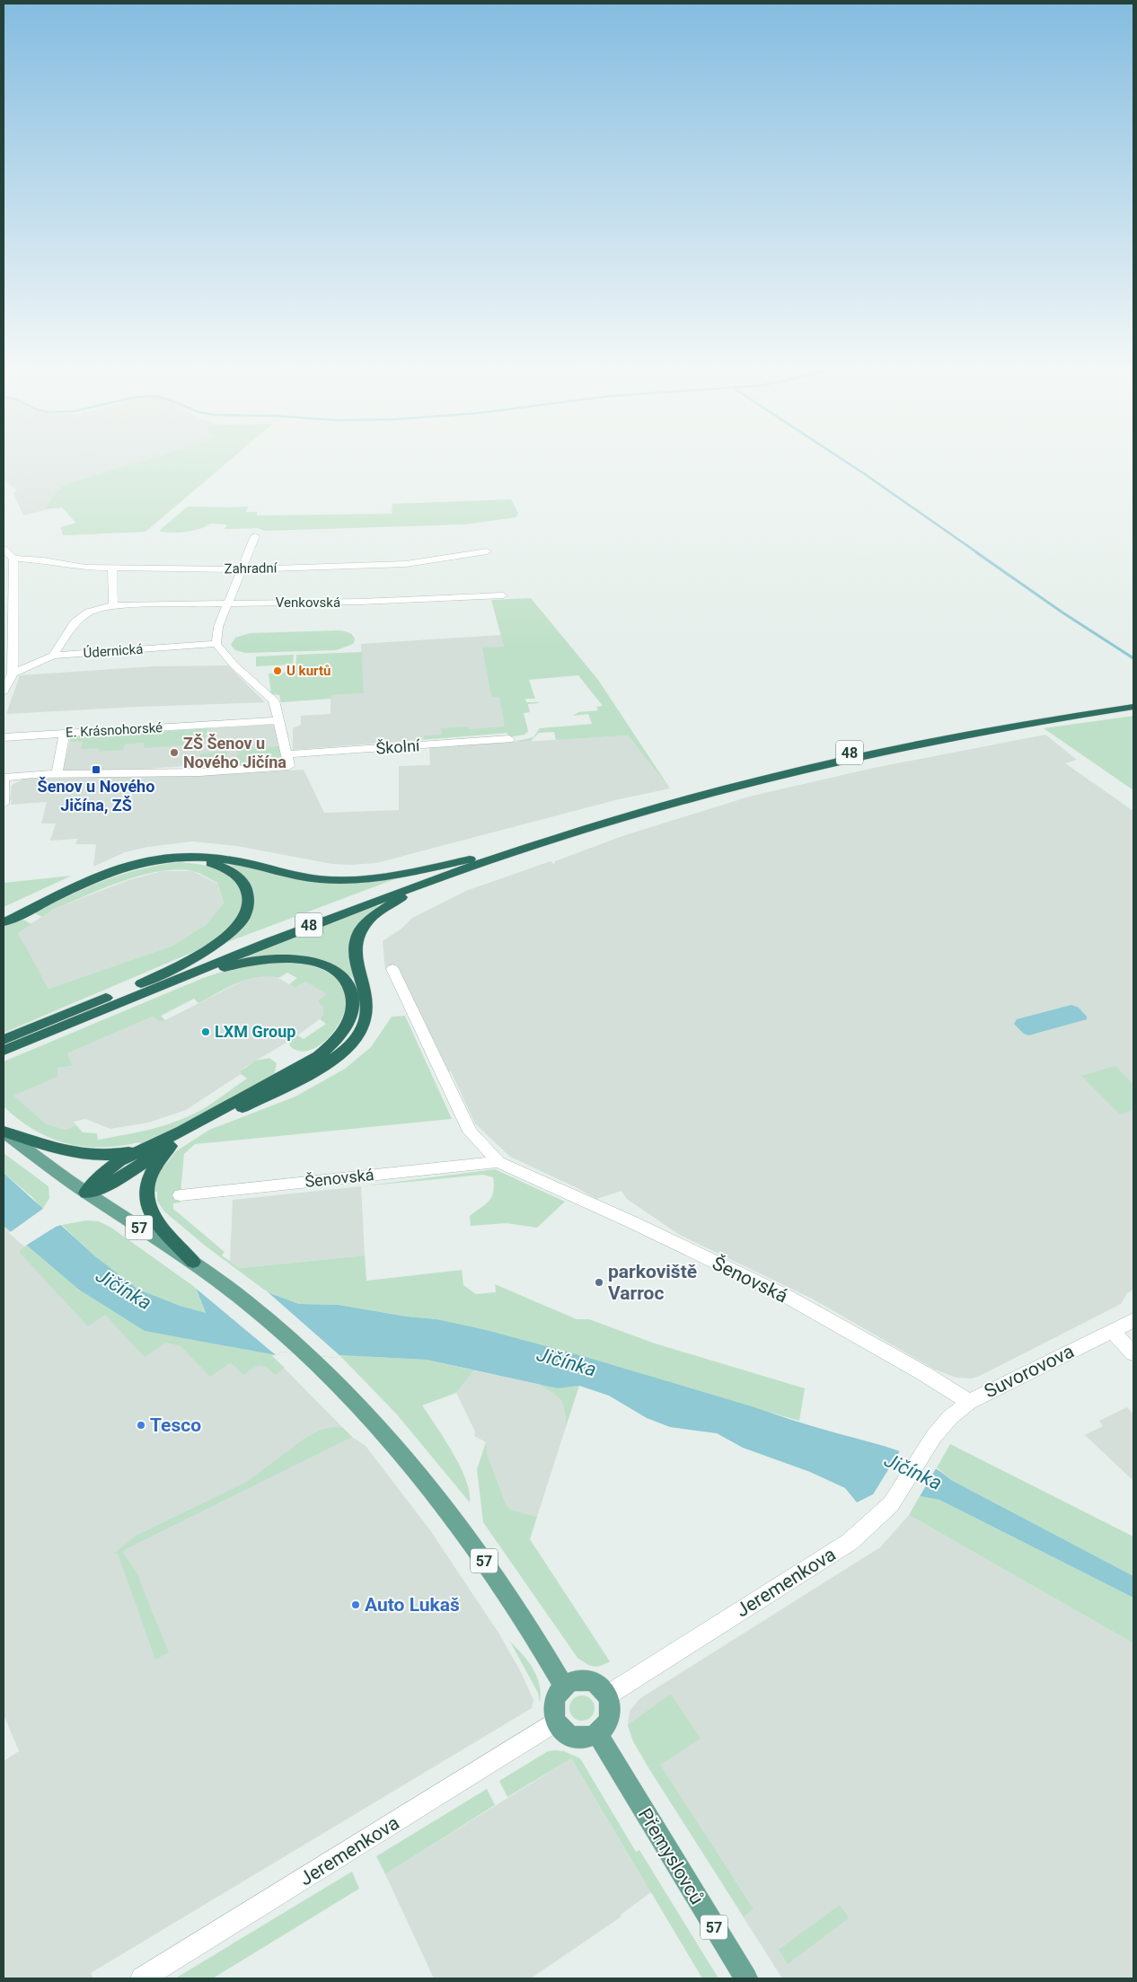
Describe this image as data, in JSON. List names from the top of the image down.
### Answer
{
  "streets": {
    "highway": ["48"],
    "main road": ["57", "Přemyslovců"],
    "street": [
      "Zahradní",
      "Venkovská",
      "Údernická",
      "E. Krásnohorské",
      "Školní",
      "Šenovská",
      "Suvorovova",
      "Jeremenkova"
    ]
  },
  "crossings": [
    ["Venkovská", "Údernická"],
    ["Šenovská", "Suvorovova"],
    ["57", "Jeremenkova"],
    ["57", "Přemyslovců"],
    ["Suvorovova", "Jeremenkova"],
    ["Jeremenkova", "Přemyslovců"]
  ],
  "water": ["Jičínka"],
  "places": {
    "other": [
      "U kurtů",
      "ZŠ Šenov u Nového Jičína",
      "LXM Group",
      "parkoviště Varroc",
      "Tesco",
      "Auto Lukaš"
    ],
    "transit": ["Šenov u Nového Jičína, ZŠ"]
  }
}
